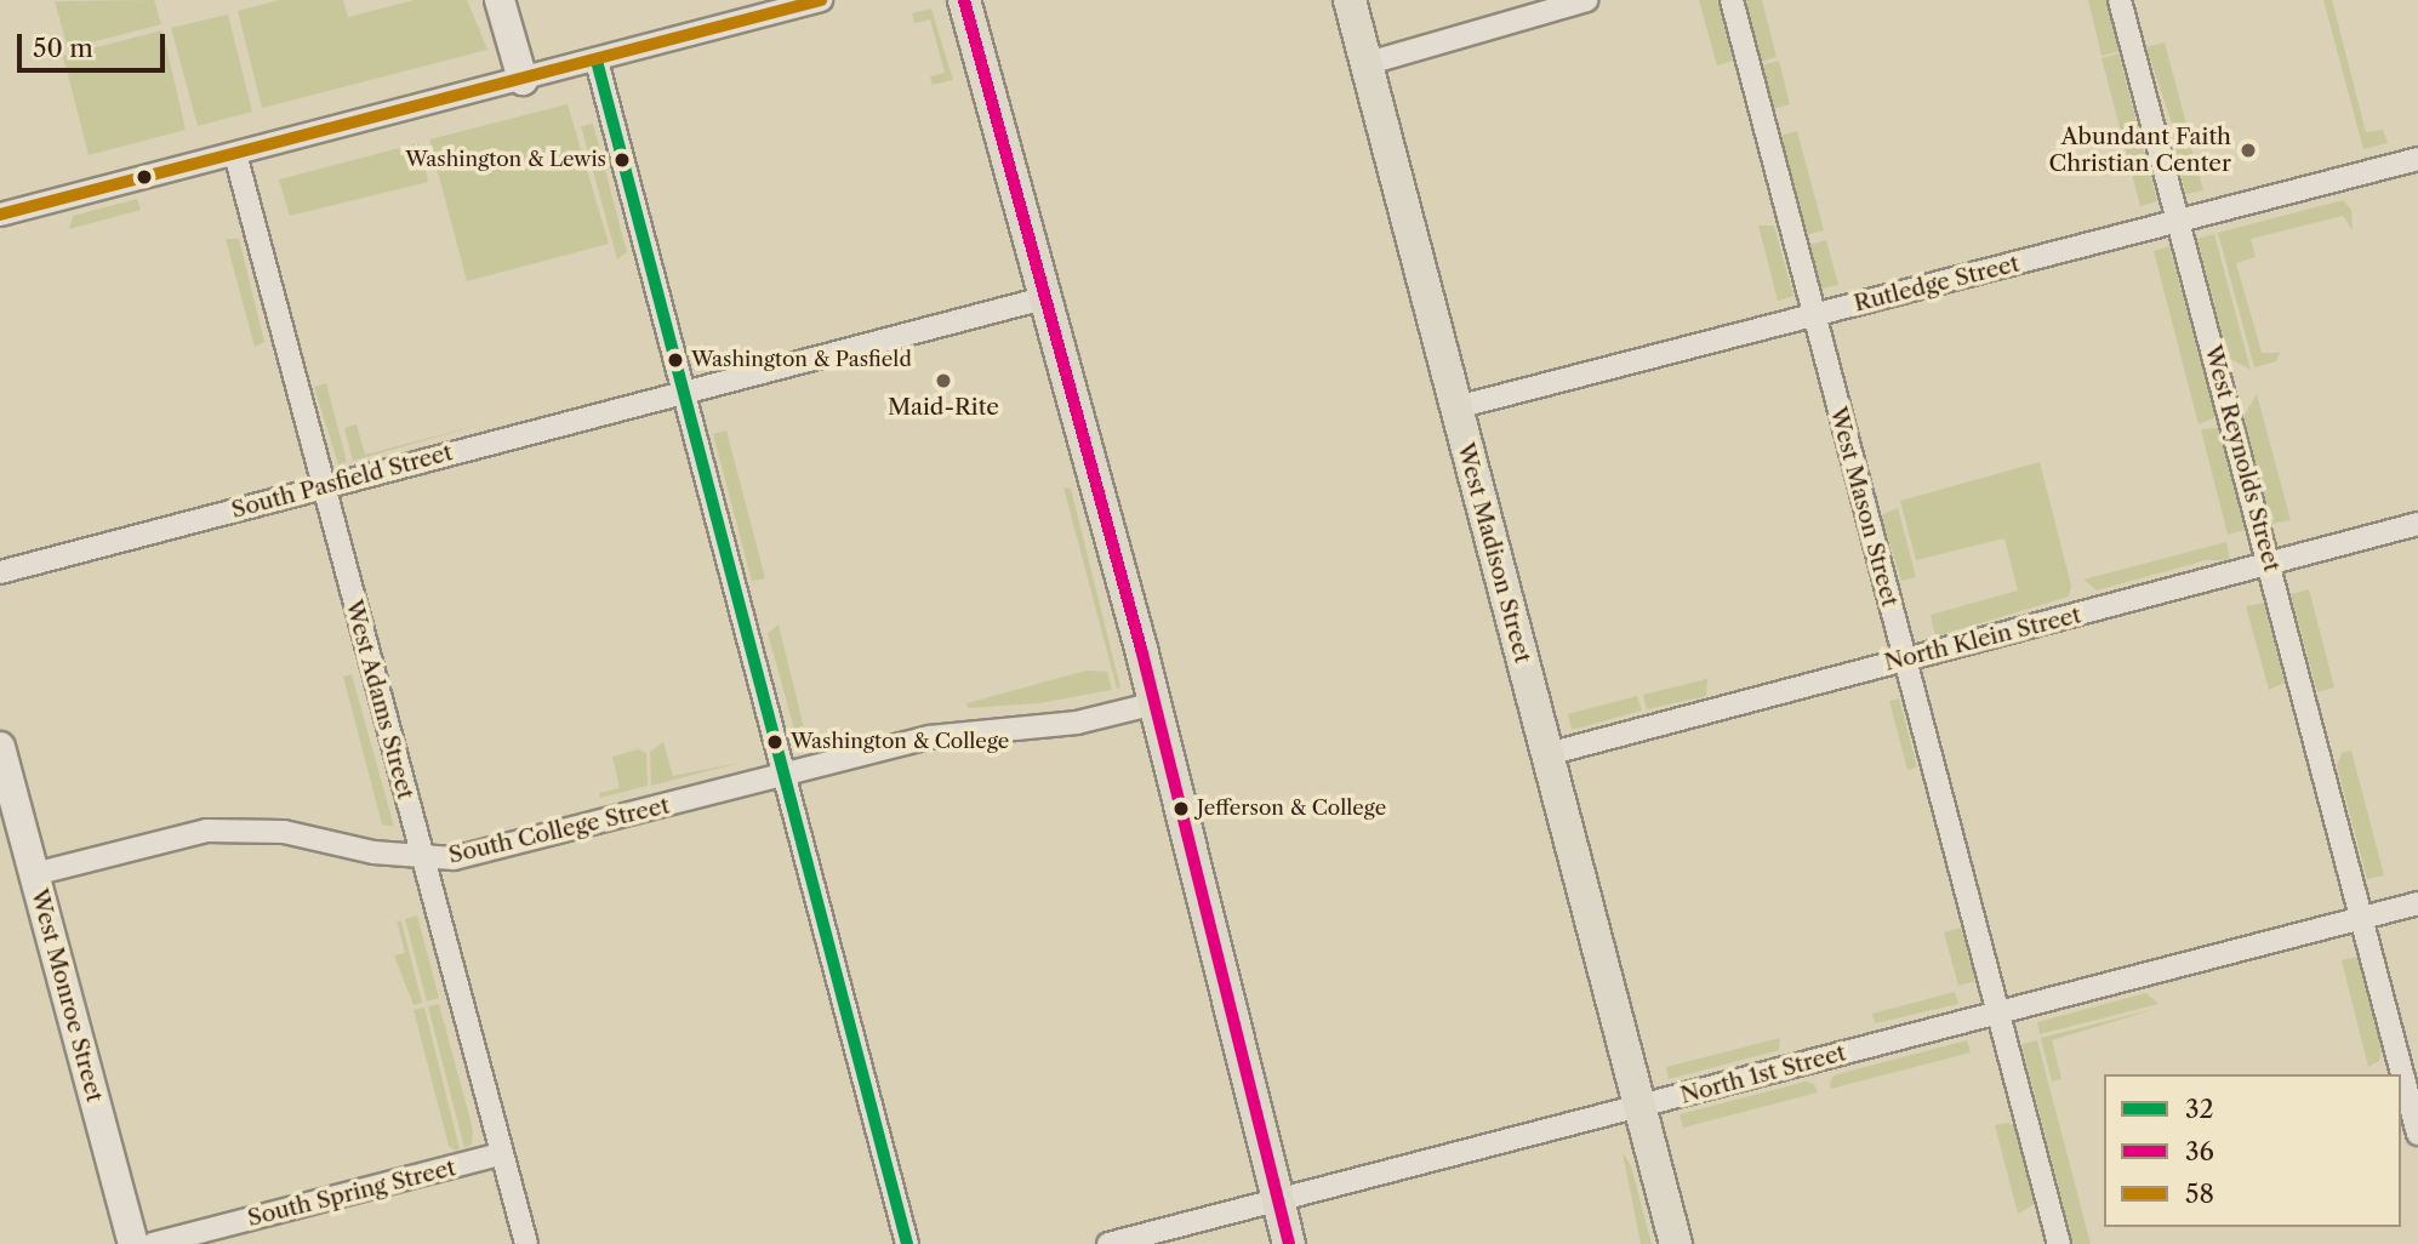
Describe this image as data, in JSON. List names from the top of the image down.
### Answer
{
  "streets": {
    "main road": ["West Madison Street"],
    "street": [
      "Rutledge Street",
      "West Reynolds Street",
      "South Pasfield Street",
      "West Mason Street",
      "North Klein Street",
      "West Adams Street",
      "South College Street",
      "West Monroe Street",
      "North 1st Street",
      "South Spring Street"
    ]
  },
  "crossings": [
    ["Rutledge Street", "West Reynolds Street"],
    ["Rutledge Street", "West Mason Street"],
    ["Rutledge Street", "West Madison Street"],
    ["West Reynolds Street", "North Klein Street"],
    ["West Reynolds Street", "North 1st Street"],
    ["South Pasfield Street", "West Adams Street"],
    ["West Mason Street", "North Klein Street"],
    ["West Mason Street", "North 1st Street"],
    ["West Madison Street", "North Klein Street"],
    ["West Madison Street", "North 1st Street"],
    ["West Adams Street", "South College Street"],
    ["West Adams Street", "South Spring Street"],
    ["South College Street", "West Monroe Street"]
  ],
  "places": [
    "Abundant Faith Christian Center",
    "Washington & Lewis",
    "Washington & Pasfield",
    "Maid-Rite",
    "Washington & College",
    "Jefferson & College"
  ],
  "lines": ["transit line 36", "transit line 58", "transit line 32"],
  "legend": ["32", "36", "58"],
  "scale_bar": "50 m"
}
